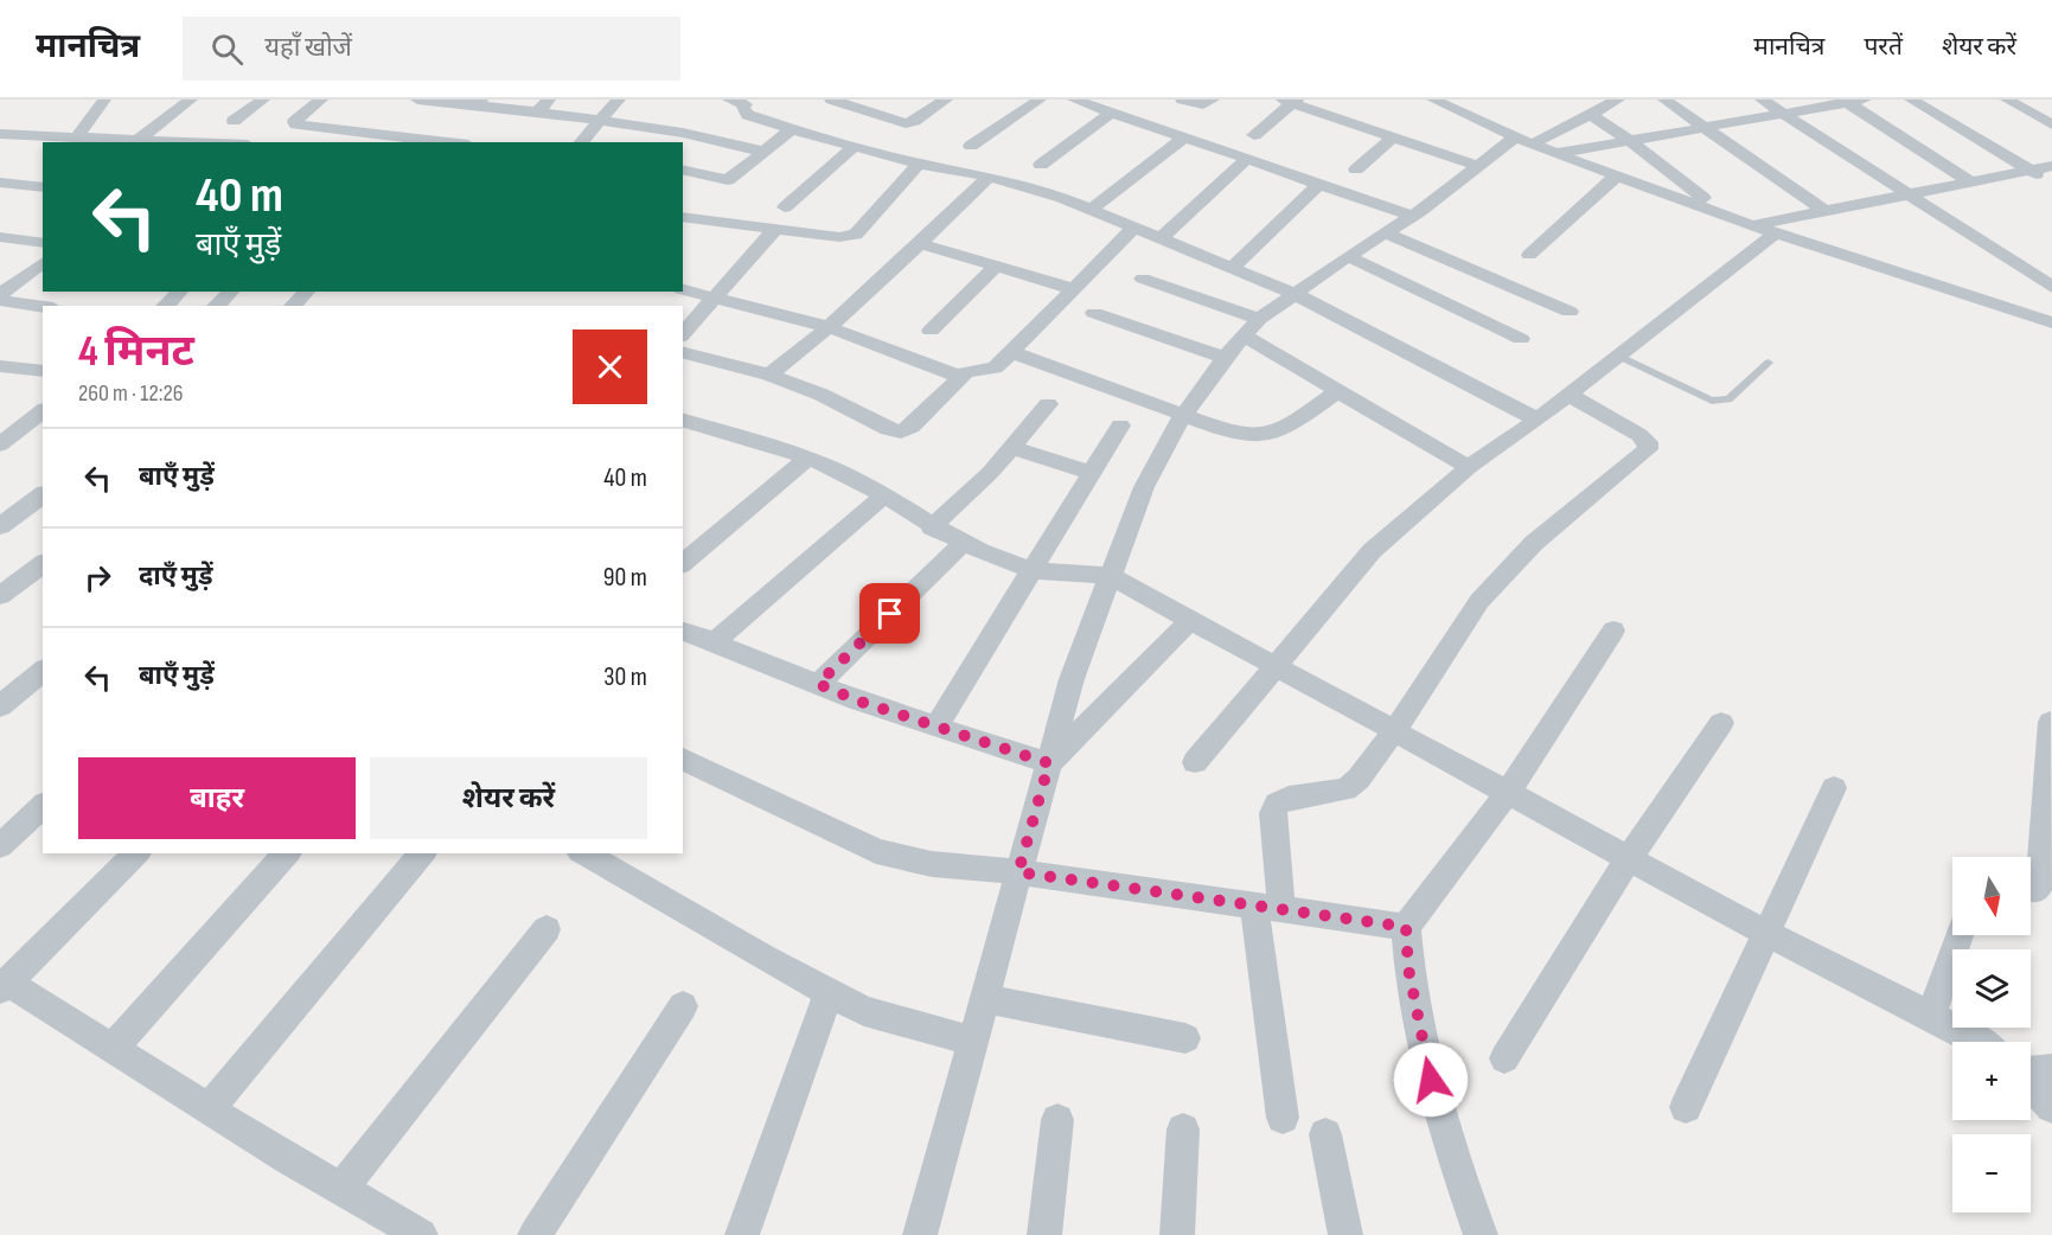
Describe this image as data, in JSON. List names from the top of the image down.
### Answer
{
  "north": "bottom",
  "page": {
    "header": "मानचित्र",
    "search": "यहाँ खोजें",
    "nav": ["मानचित्र", "परतें", "शेयर करें"],
    "turn": ["40 m", "बाएँ मुड़ें"],
    "heading": ["4 मिनट", "260 m · 12:26"],
    "list": [
      {
        "name": "बाएँ मुड़ें",
        "value": "40 m"
      },
      {
        "name": "दाएँ मुड़ें",
        "value": "90 m"
      },
      {
        "name": "बाएँ मुड़ें",
        "value": "30 m"
      }
    ],
    "buttons": ["बाहर", "शेयर करें"],
    "map_buttons": ["+", "−"]
  }
}
